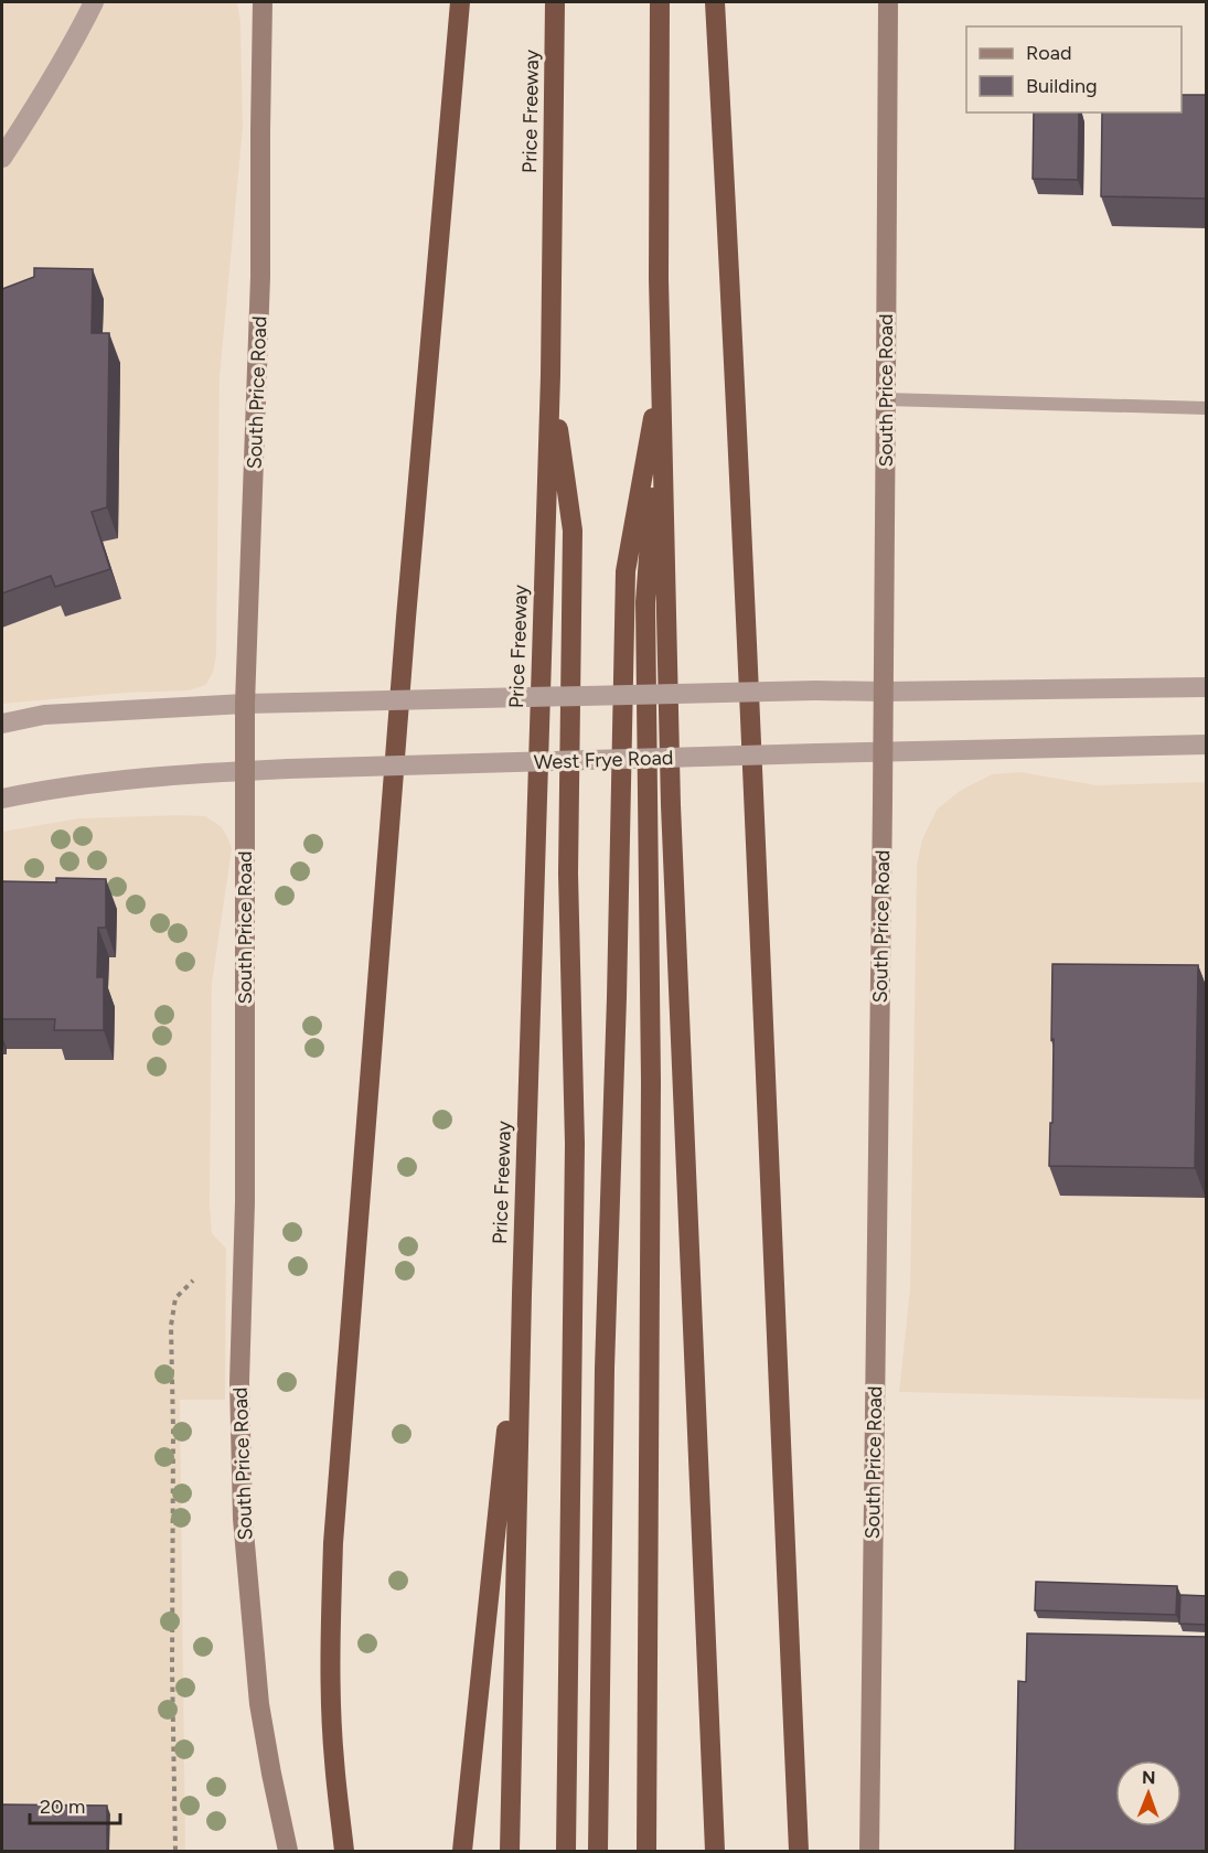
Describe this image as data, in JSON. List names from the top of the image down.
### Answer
{
  "streets": {
    "highway": ["Price Freeway"],
    "main road": ["South Price Road"],
    "street": ["West Frye Road"]
  },
  "crossings": [
    ["South Price Road", "West Frye Road"]
  ],
  "legend": ["Road", "Building"],
  "scale_bar": "20 m",
  "north": "top"
}
